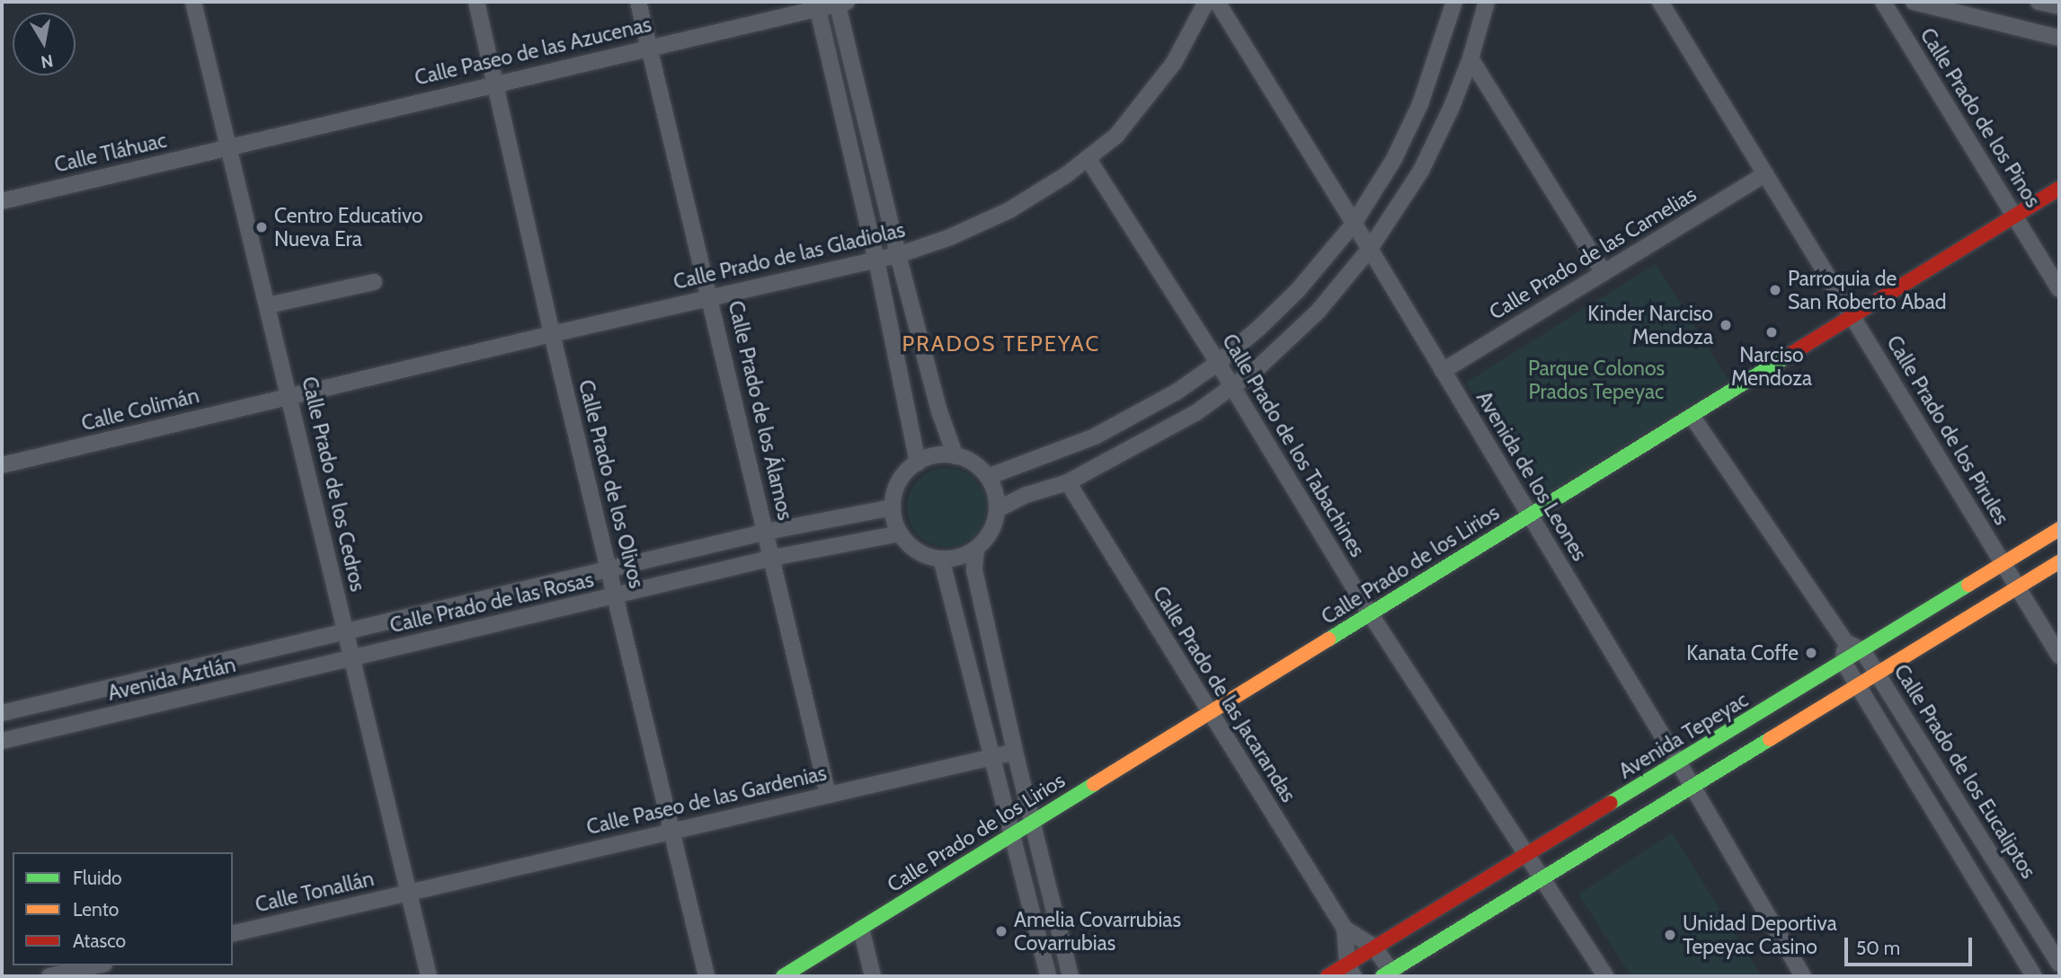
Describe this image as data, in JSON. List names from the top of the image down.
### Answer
{
  "streets": {
    "street": [
      "Calle Paseo de las Azucenas",
      "Calle Prado de los Pinos",
      "Calle Tláhuac",
      "Calle Prado de las Camelias",
      "Calle Prado de las Gladiolas",
      "Calle Colimán",
      "Calle Prado de los Álamos",
      "Calle Prado de los Pirules",
      "Calle Prado de los Tabachines",
      "Avenida de los Leones",
      "Calle Prado de los Cedros",
      "Calle Prado de los Olivos",
      "Calle Prado de los Lirios",
      "Calle Prado de las Rosas",
      "Avenida Aztlán",
      "Calle Prado de las Jacarandas",
      "Avenida Tepeyac",
      "Calle Prado de los Eucaliptos",
      "Calle Paseo de las Gardenias",
      "Calle Tonallán"
    ]
  },
  "crossings": [
    ["Calle Paseo de las Azucenas", "Calle Tláhuac"],
    ["Calle Paseo de las Azucenas", "Calle Prado de los Álamos"],
    ["Calle Paseo de las Azucenas", "Calle Prado de los Cedros"],
    ["Calle Paseo de las Azucenas", "Calle Prado de los Olivos"],
    ["Calle Prado de los Pinos", "Calle Prado de los Lirios"],
    ["Calle Tláhuac", "Calle Prado de los Cedros"],
    ["Calle Prado de las Camelias", "Calle Prado de los Pirules"],
    ["Calle Prado de las Camelias", "Avenida de los Leones"],
    ["Calle Prado de las Gladiolas", "Calle Colimán"],
    ["Calle Prado de las Gladiolas", "Calle Prado de los Álamos"],
    ["Calle Prado de las Gladiolas", "Calle Prado de los Tabachines"],
    ["Calle Prado de las Gladiolas", "Calle Prado de los Cedros"],
    ["Calle Prado de las Gladiolas", "Calle Prado de los Olivos"],
    ["Calle Colimán", "Calle Prado de los Cedros"],
    ["Calle Prado de los Álamos", "Calle Prado de las Rosas"],
    ["Calle Prado de los Álamos", "Calle Paseo de las Gardenias"],
    ["Calle Prado de los Pirules", "Calle Prado de los Lirios"],
    ["Calle Prado de los Pirules", "Avenida Tepeyac"],
    ["Calle Prado de los Tabachines", "Calle Prado de los Lirios"],
    ["Calle Prado de los Tabachines", "Avenida Tepeyac"],
    ["Avenida de los Leones", "Calle Prado de los Lirios"],
    ["Avenida de los Leones", "Avenida Tepeyac"],
    ["Calle Prado de los Cedros", "Calle Prado de las Rosas"],
    ["Calle Prado de los Cedros", "Avenida Aztlán"],
    ["Calle Prado de los Cedros", "Calle Paseo de las Gardenias"],
    ["Calle Prado de los Cedros", "Calle Tonallán"],
    ["Calle Prado de los Olivos", "Calle Prado de las Rosas"],
    ["Calle Prado de los Olivos", "Calle Paseo de las Gardenias"],
    ["Calle Prado de los Lirios", "Calle Prado de las Jacarandas"],
    ["Calle Prado de las Rosas", "Avenida Aztlán"],
    ["Calle Prado de las Jacarandas", "Avenida Tepeyac"],
    ["Avenida Tepeyac", "Calle Prado de los Eucaliptos"],
    ["Calle Paseo de las Gardenias", "Calle Tonallán"]
  ],
  "districts": ["PRADOS TEPEYAC"],
  "parks": ["Parque Colonos Prados Tepeyac"],
  "places": [
    "Centro Educativo Nueva Era",
    "Parroquia de San Roberto Abad",
    "Kinder Narciso Mendoza",
    "Narciso Mendoza",
    "Kanata Coffe",
    "Amelia Covarrubias Covarrubias",
    "Unidad Deportiva Tepeyac Casino"
  ],
  "legend": ["Fluido", "Lento", "Atasco"],
  "scale_bar": "50 m",
  "north": "bottom"
}
